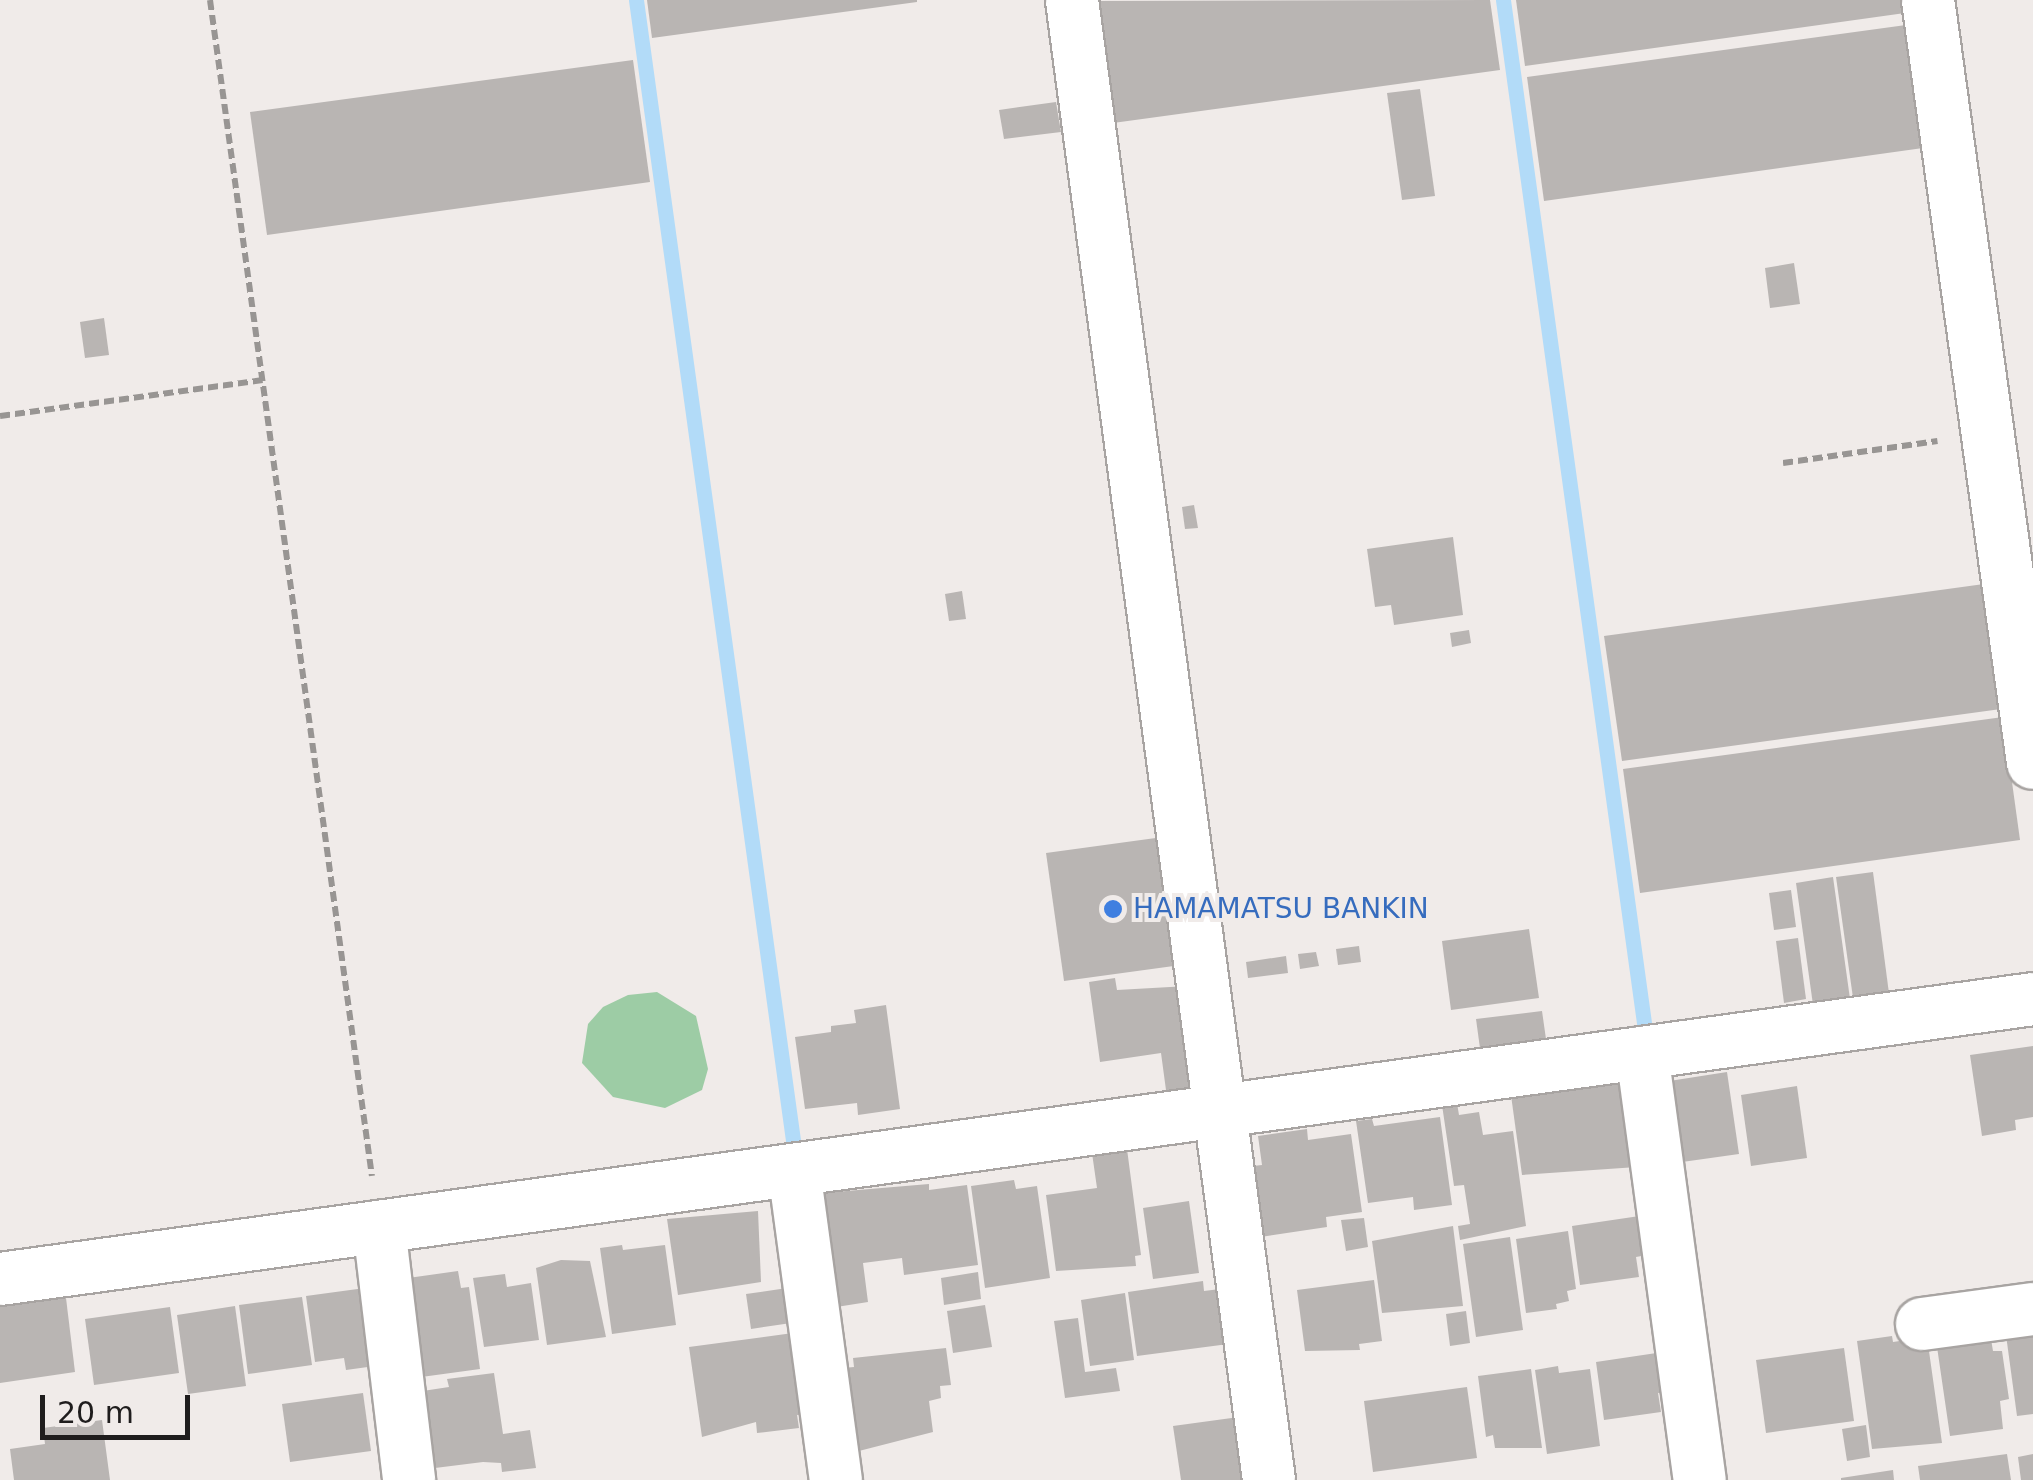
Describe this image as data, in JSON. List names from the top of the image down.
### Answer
{
  "places": ["HAMAMATSU BANKIN"],
  "scale_bar": "20 m"
}
